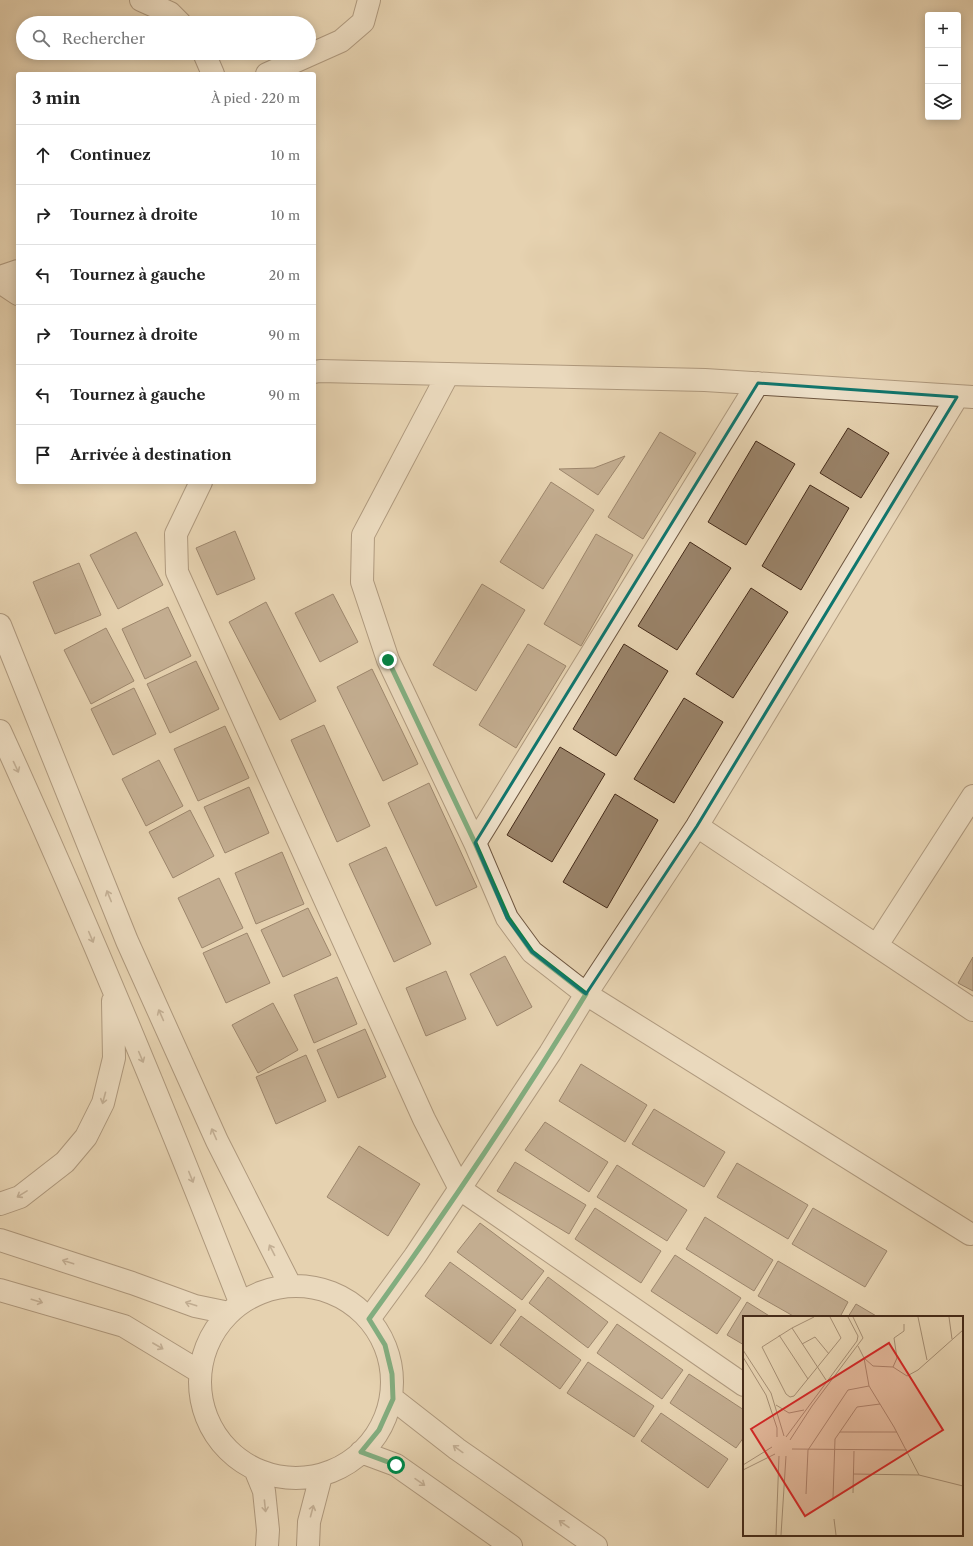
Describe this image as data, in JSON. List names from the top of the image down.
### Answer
{
  "page": {
    "map_buttons": ["+", "−"],
    "search": "Rechercher",
    "heading": ["3 min", "À pied · 220 m"],
    "list": [
      ["Continuez", "10 m"],
      ["Tournez à droite", "10 m"],
      ["Tournez à gauche", "20 m"],
      ["Tournez à droite", "90 m"],
      ["Tournez à gauche", "90 m"],
      "Arrivée à destination"
    ]
  }
}
